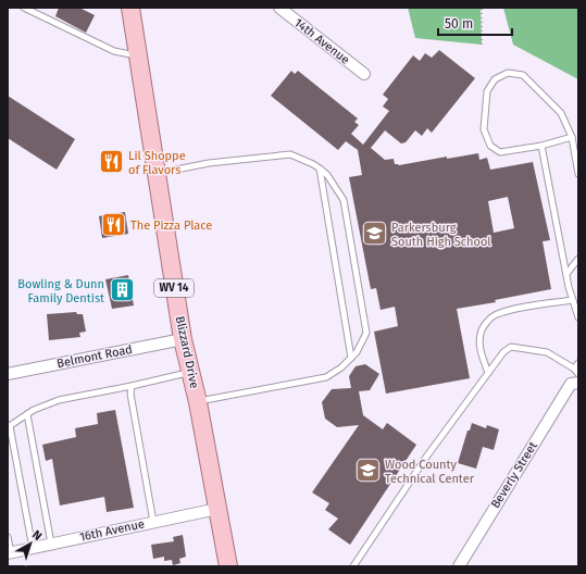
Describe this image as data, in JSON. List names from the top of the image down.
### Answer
{
  "streets": {
    "main road": ["WV 14", "Blizzard Drive"],
    "street": [
      "14th Avenue",
      "Belmont Road",
      "Beverly Street",
      "16th Avenue"
    ]
  },
  "crossings": [
    ["Blizzard Drive", "Belmont Road"],
    ["Blizzard Drive", "16th Avenue"]
  ],
  "places": {
    "restaurant": ["Lil Shoppe of Flavors", "The Pizza Place"],
    "school or university": ["Parkersburg South High School", "Wood County Technical Center"],
    "building": ["Bowling & Dunn Family Dentist"]
  },
  "scale_bar": "50 m",
  "north": "top right"
}
